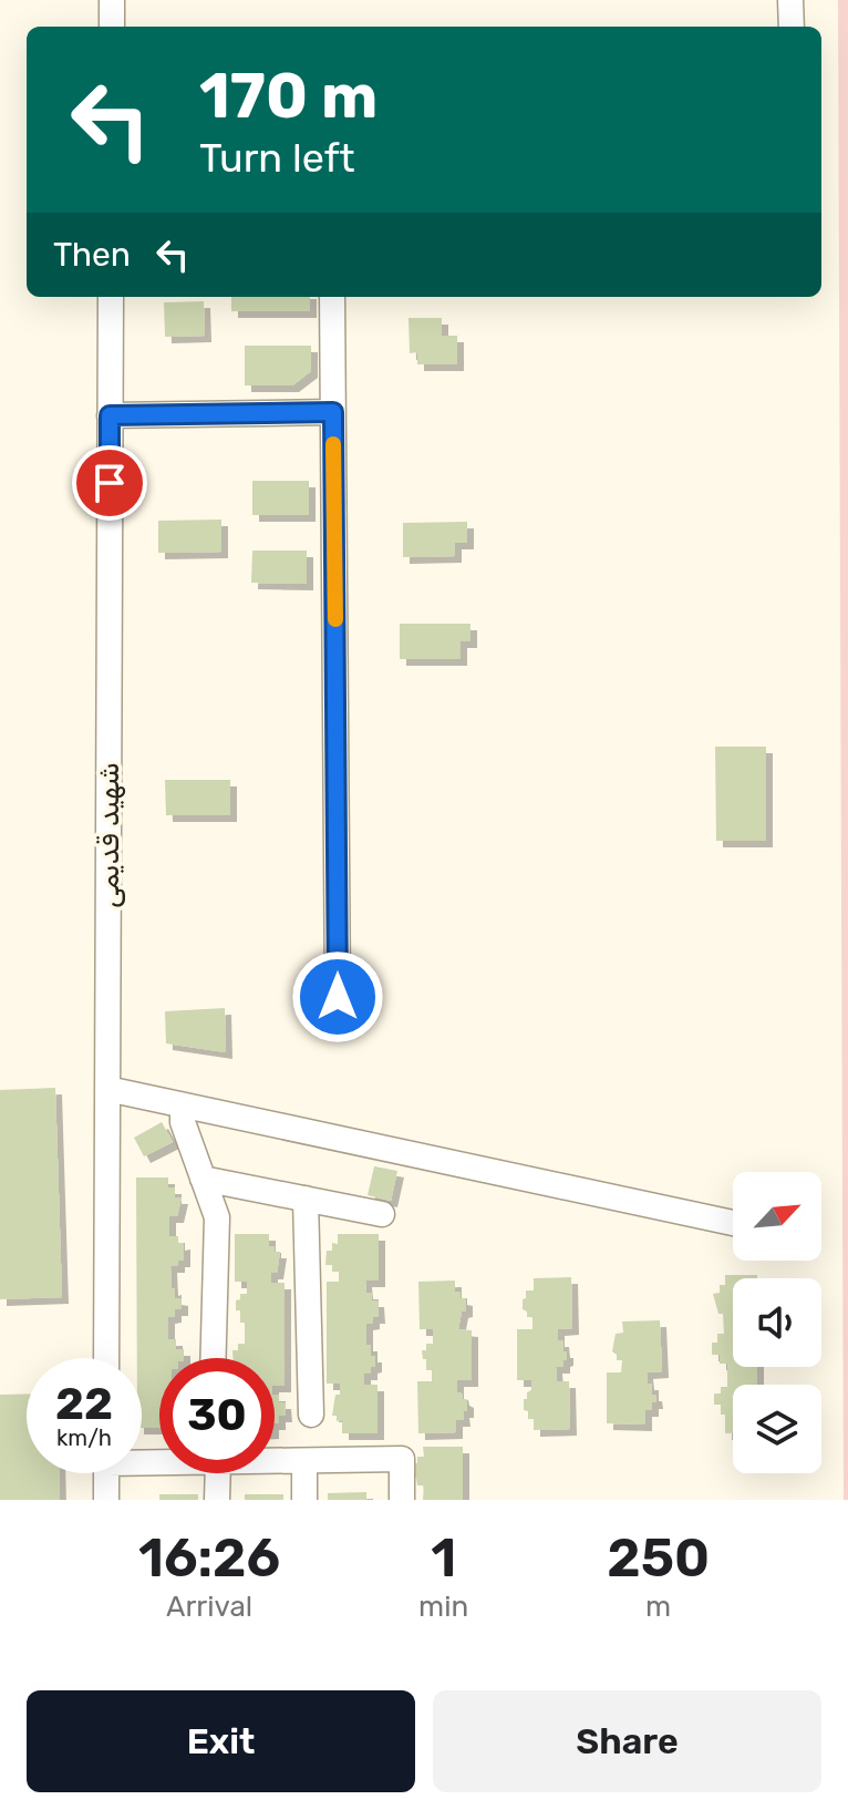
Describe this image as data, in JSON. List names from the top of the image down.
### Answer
{
  "streets": {
    "street": ["شهید قدیمی"]
  },
  "north": "top right",
  "page": {
    "turn": ["170 m", "Turn left"],
    "then": "Then",
    "speed": "22 km/h",
    "limit": "30",
    "eta": [
      "16:26",
      "Arrival",
      "1",
      "min",
      "250",
      "m"
    ],
    "buttons": ["Exit", "Share"]
  }
}
